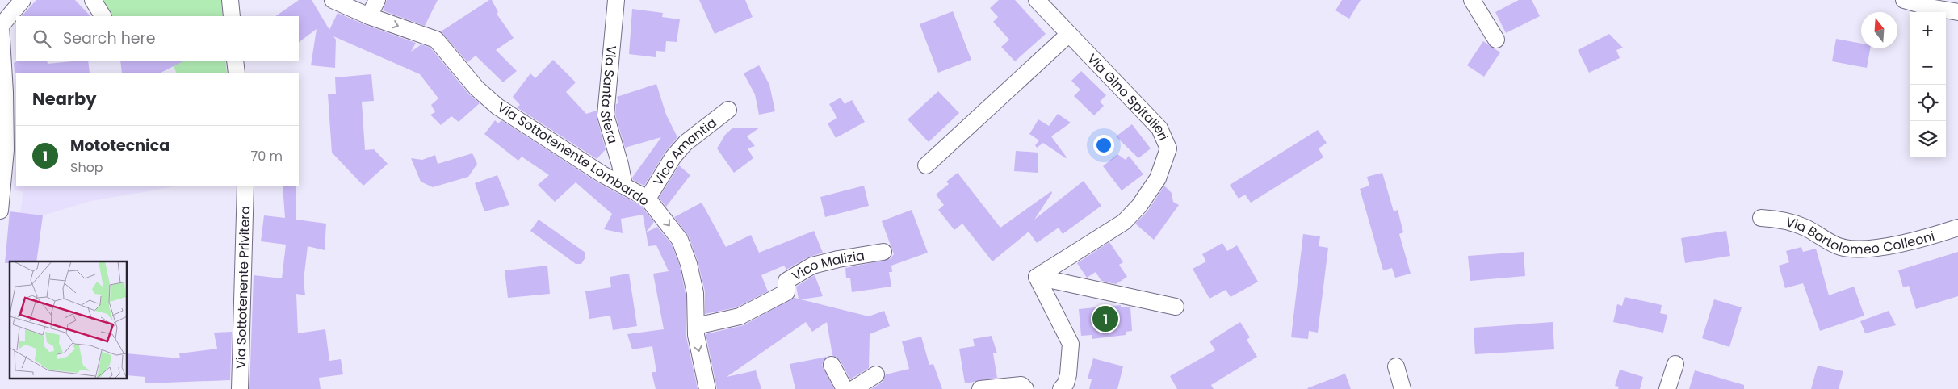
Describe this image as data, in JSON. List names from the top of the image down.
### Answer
{
  "streets": {
    "street": [
      "Via Santa Sfera",
      "Via Gino Spitalieri",
      "Vico Amantia",
      "Via Sottotenente Lombardo",
      "Via Bartolomeo Colleoni",
      "Vico Malizia",
      "Via Sottotenente Privitera"
    ]
  },
  "crossings": [
    ["Via Santa Sfera", "Via Sottotenente Lombardo"],
    ["Vico Amantia", "Via Sottotenente Lombardo"],
    ["Via Sottotenente Lombardo", "Vico Malizia"]
  ],
  "one_way": ["Via Sottotenente Lombardo"],
  "north": "top",
  "page": {
    "map_buttons": ["+", "−"],
    "search": "Search here",
    "heading": "Nearby",
    "list": [
      {
        "mark": "1",
        "name": "Mototecnica",
        "note": "Shop",
        "value": "70 m"
      }
    ],
    "pins": "1"
  }
}
